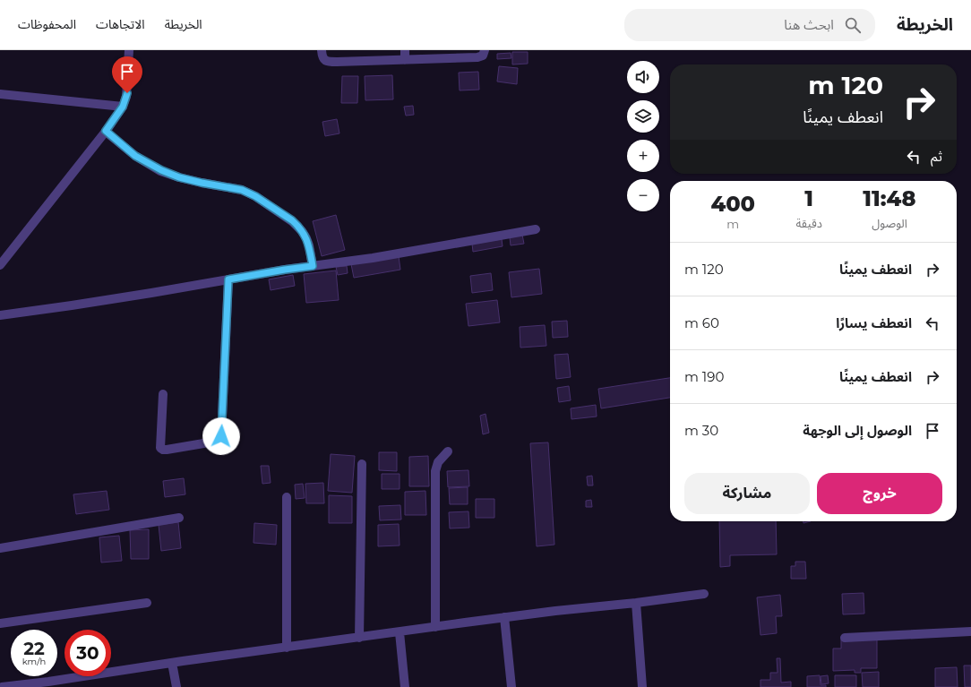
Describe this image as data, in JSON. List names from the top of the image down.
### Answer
{
  "page": {
    "header": "الخريطة",
    "search": "ابحث هنا",
    "nav": ["الخريطة", "الاتجاهات", "المحفوظات"],
    "map_buttons": ["+", "−"],
    "turn": ["120 m", "انعطف يمينًا"],
    "then": "ثم",
    "eta": [
      "11:48",
      "الوصول",
      "1",
      "دقيقة",
      "400",
      "m"
    ],
    "list": [
      {
        "name": "انعطف يمينًا",
        "value": "120 m"
      },
      {
        "name": "انعطف يسارًا",
        "value": "60 m"
      },
      {
        "name": "انعطف يمينًا",
        "value": "190 m"
      },
      {
        "name": "الوصول إلى الوجهة",
        "value": "30 m"
      }
    ],
    "buttons": ["خروج", "مشاركة"],
    "speed": "22 km/h",
    "limit": "30"
  }
}
